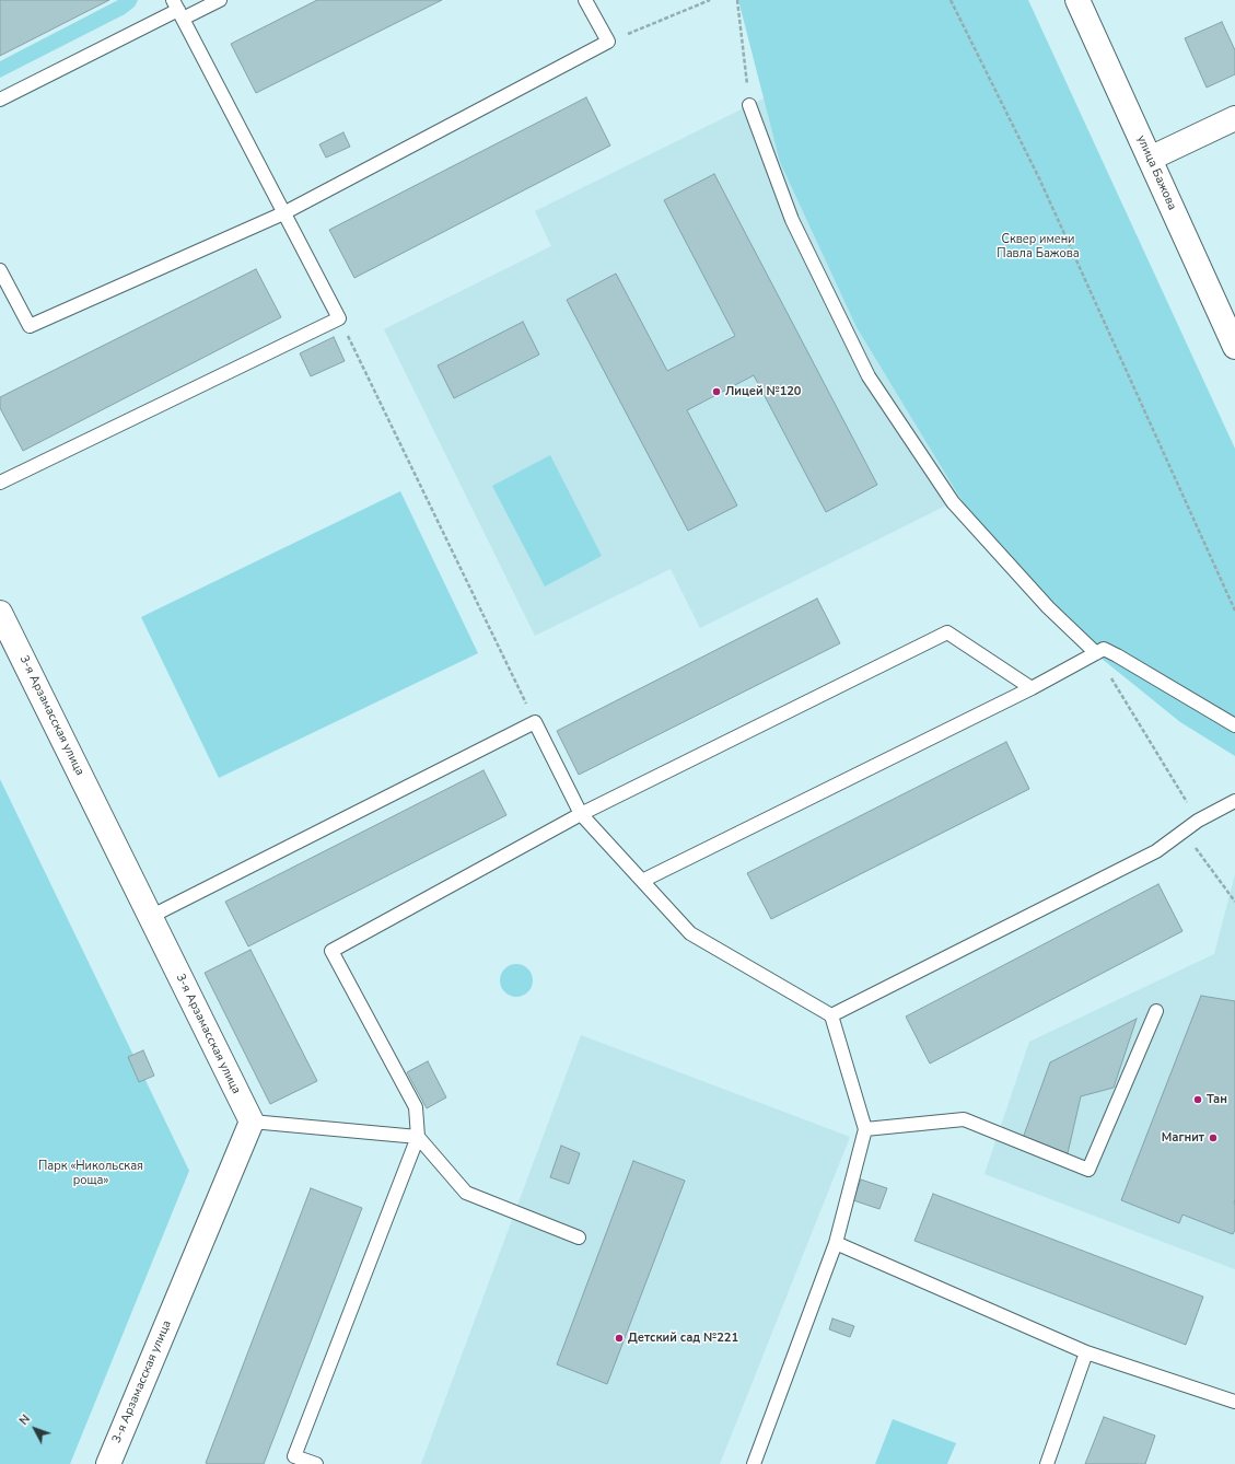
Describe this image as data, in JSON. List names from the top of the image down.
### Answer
{
  "streets": {
    "street": ["улица Бажова", "3-я Арзамасская улица"]
  },
  "parks": ["Сквер имени Павла Бажова", "Парк «Никольская роща»"],
  "places": [
    "Лицей №120",
    "Тан",
    "Магнит",
    "Детский сад №221"
  ],
  "north": "top left"
}
